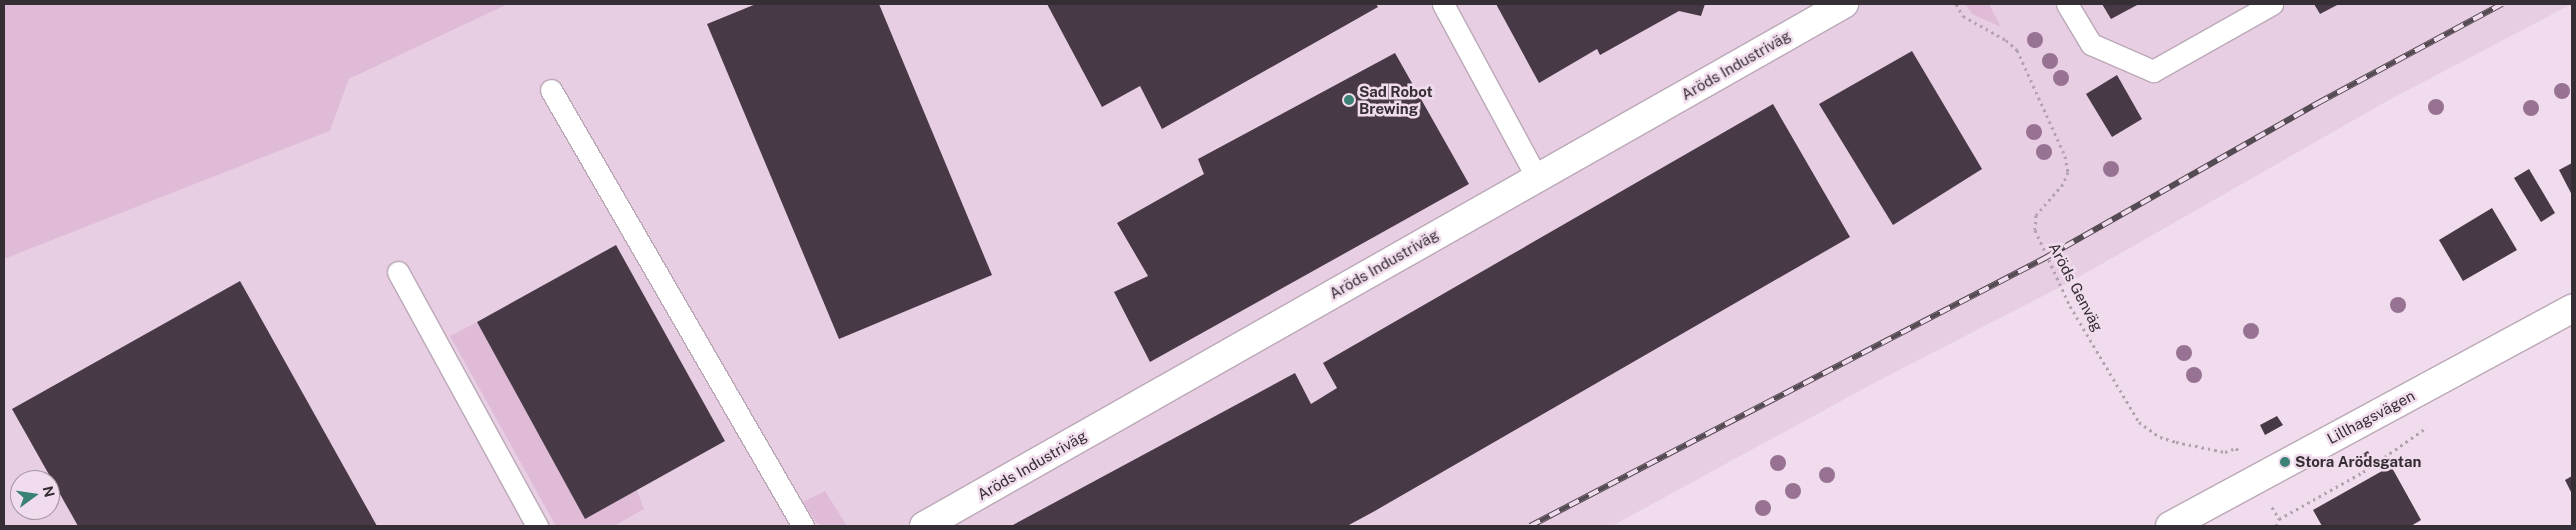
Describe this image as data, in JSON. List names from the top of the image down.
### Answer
{
  "streets": {
    "street": ["Aröds Industriväg", "Lillhagsvägen"],
    "path": ["Aröds Genväg"]
  },
  "crossings": [
    ["Aröds Genväg", "Lillhagsvägen"]
  ],
  "places": ["Sad Robot Brewing", "Stora Arödsgatan"],
  "north": "right"
}
